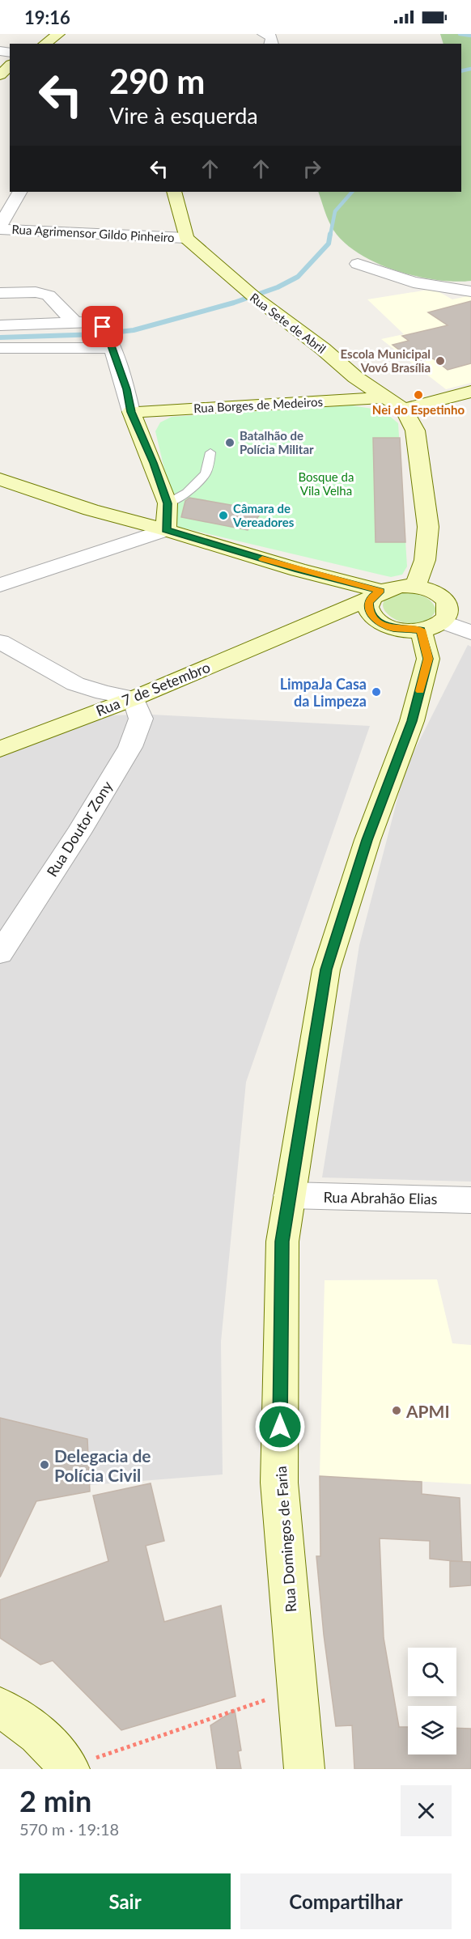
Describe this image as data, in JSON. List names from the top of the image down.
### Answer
{
  "streets": {
    "main road": [
      "Rua Sete de Abril",
      "Rua Borges de Medeiros",
      "Rua 7 de Setembro",
      "Rua Domingos de Faria"
    ],
    "street": ["Rua Agrimensor Gildo Pinheiro", "Rua Doutor Zony", "Rua Abrahão Elias"]
  },
  "crossings": [
    ["Rua Agrimensor Gildo Pinheiro", "Rua Sete de Abril"],
    ["Rua Sete de Abril", "Rua Borges de Medeiros"],
    ["Rua Sete de Abril", "Rua 7 de Setembro"],
    ["Rua 7 de Setembro", "Rua Doutor Zony"],
    ["Rua Abrahão Elias", "Rua Domingos de Faria"]
  ],
  "parks": ["Bosque da Vila Velha"],
  "places": [
    "Escola Municipal Vovó Brasília",
    "Nei do Espetinho",
    "Batalhão de Polícia Militar",
    "Câmara de Vereadores",
    "LimpaJa Casa da Limpeza",
    "APMI",
    "Delegacia de Polícia Civil"
  ],
  "page": {
    "status": "19:16",
    "turn": ["290 m", "Vire à esquerda"],
    "heading": ["2 min", "570 m · 19:18"],
    "buttons": ["Sair", "Compartilhar"]
  }
}
